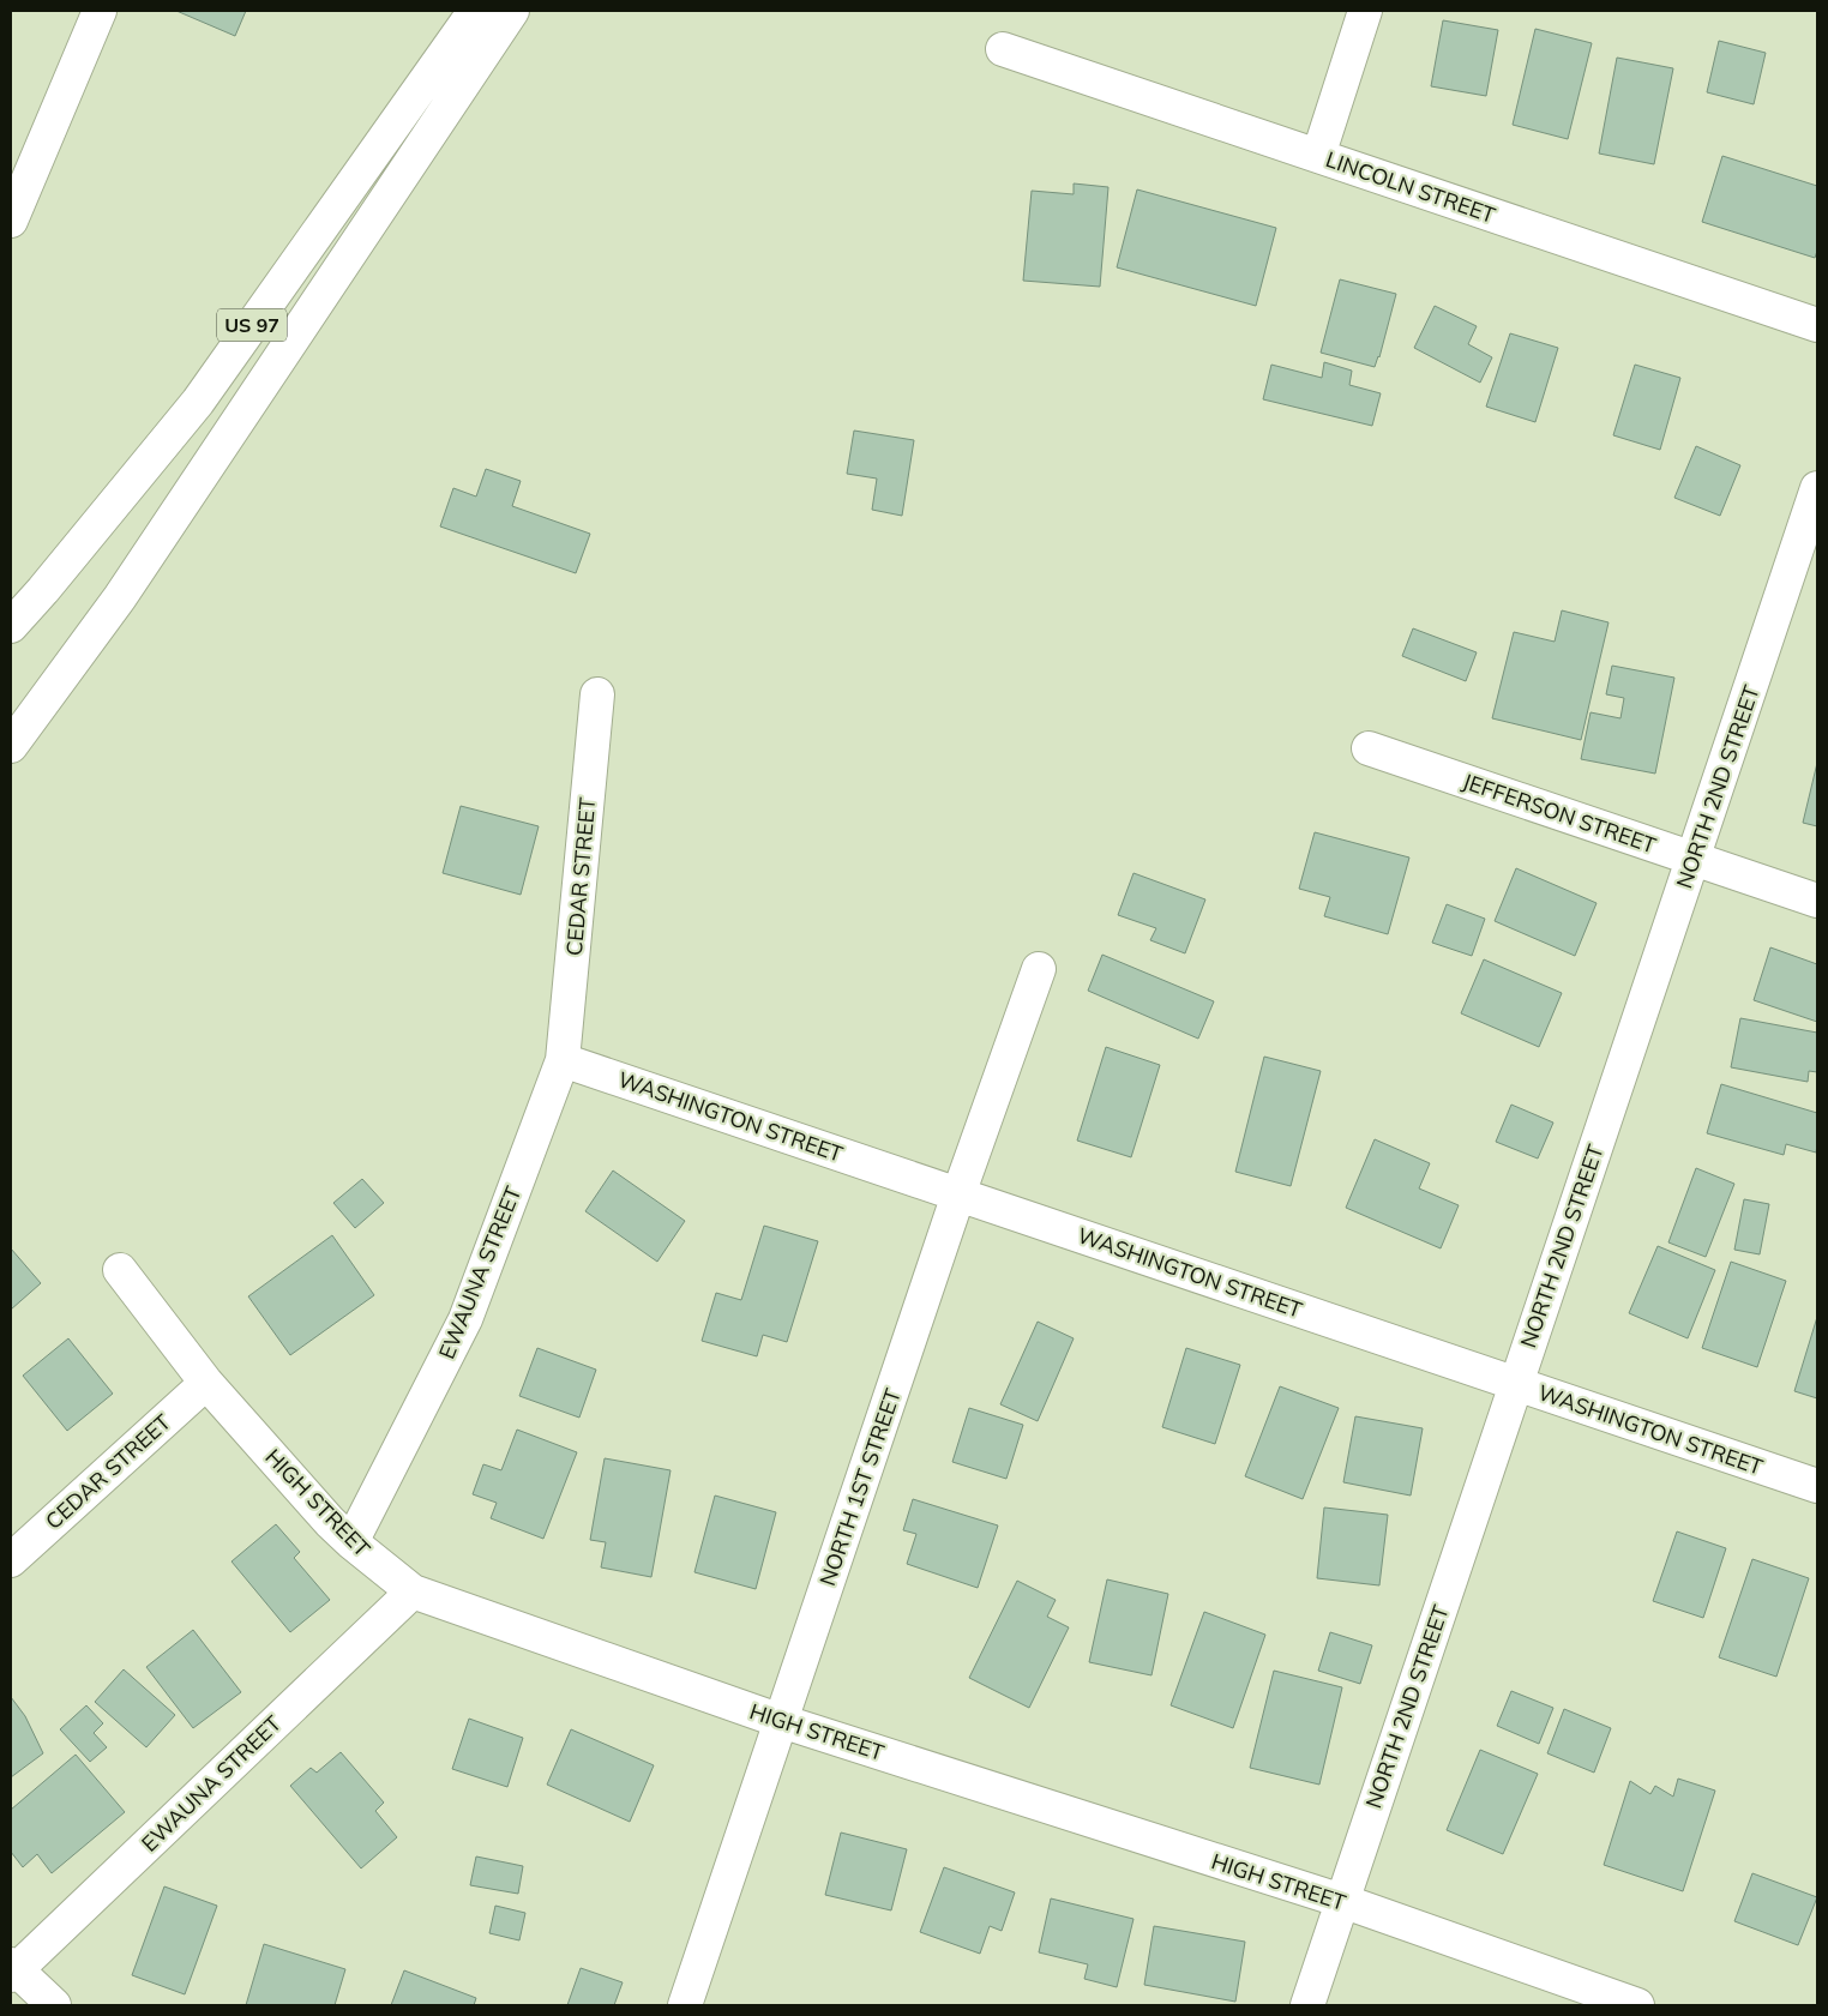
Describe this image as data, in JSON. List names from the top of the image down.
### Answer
{
  "streets": {
    "main road": [
      "LINCOLN STREET",
      "US 97",
      "NORTH 2ND STREET",
      "JEFFERSON STREET",
      "CEDAR STREET",
      "WASHINGTON STREET",
      "EWAUNA STREET",
      "NORTH 1ST STREET",
      "HIGH STREET"
    ]
  },
  "crossings": [
    ["NORTH 2ND STREET", "JEFFERSON STREET"],
    ["NORTH 2ND STREET", "WASHINGTON STREET"],
    ["NORTH 2ND STREET", "HIGH STREET"],
    ["CEDAR STREET", "WASHINGTON STREET"],
    ["CEDAR STREET", "EWAUNA STREET"],
    ["CEDAR STREET", "HIGH STREET"],
    ["WASHINGTON STREET", "EWAUNA STREET"],
    ["WASHINGTON STREET", "NORTH 1ST STREET"],
    ["EWAUNA STREET", "HIGH STREET"],
    ["NORTH 1ST STREET", "HIGH STREET"]
  ]
}
